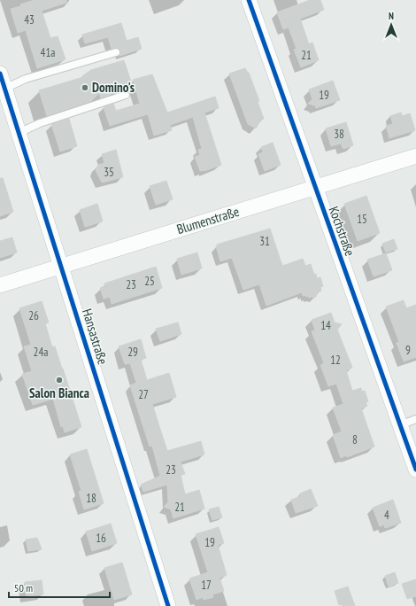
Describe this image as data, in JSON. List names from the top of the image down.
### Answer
{
  "streets": {
    "street": ["Blumenstraße", "Kochstraße", "Hansastraße"]
  },
  "crossings": [
    ["Blumenstraße", "Kochstraße"],
    ["Blumenstraße", "Hansastraße"]
  ],
  "places": ["Domino's", "Salon Bianca"],
  "house_numbers": [
    "43",
    "41a",
    "21",
    "19",
    "38",
    "35",
    "15",
    "31",
    "25",
    "23",
    "26",
    "14",
    "9",
    "24a",
    "29",
    "12",
    "27",
    "8",
    "23",
    "18",
    "21",
    "4",
    "16",
    "19",
    "17"
  ],
  "scale_bar": "50 m",
  "north": "top"
}
